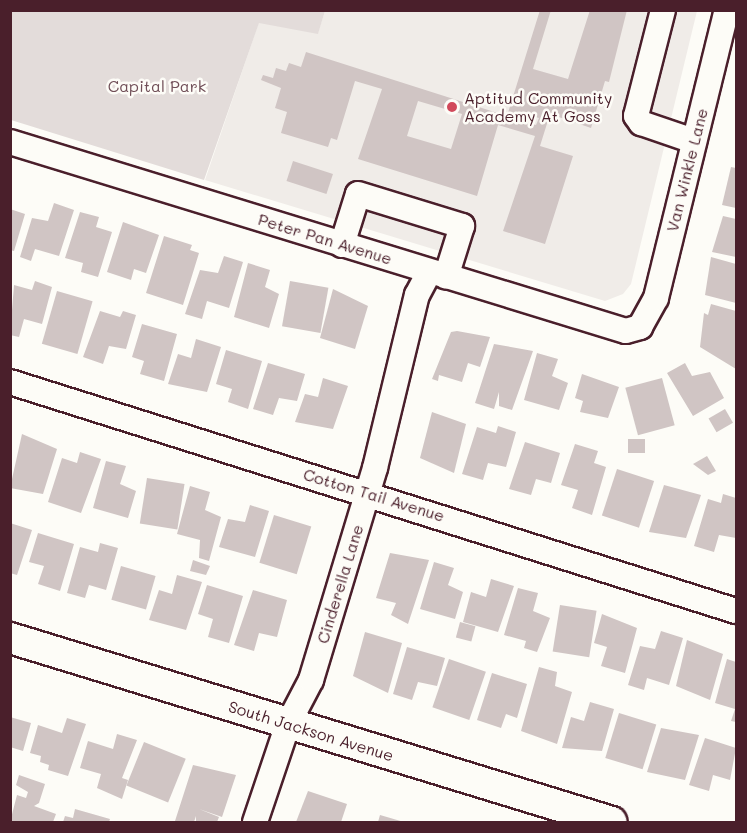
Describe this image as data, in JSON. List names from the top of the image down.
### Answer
{
  "streets": {
    "main road": ["South Jackson Avenue"],
    "street": [
      "Van Winkle Lane",
      "Peter Pan Avenue",
      "Cotton Tail Avenue",
      "Cinderella Lane"
    ]
  },
  "crossings": [
    ["Van Winkle Lane", "Peter Pan Avenue"],
    ["Peter Pan Avenue", "Cinderella Lane"],
    ["Cotton Tail Avenue", "Cinderella Lane"],
    ["Cinderella Lane", "South Jackson Avenue"]
  ],
  "parks": ["Capital Park"],
  "places": ["Aptitud Community Academy At Goss"]
}
